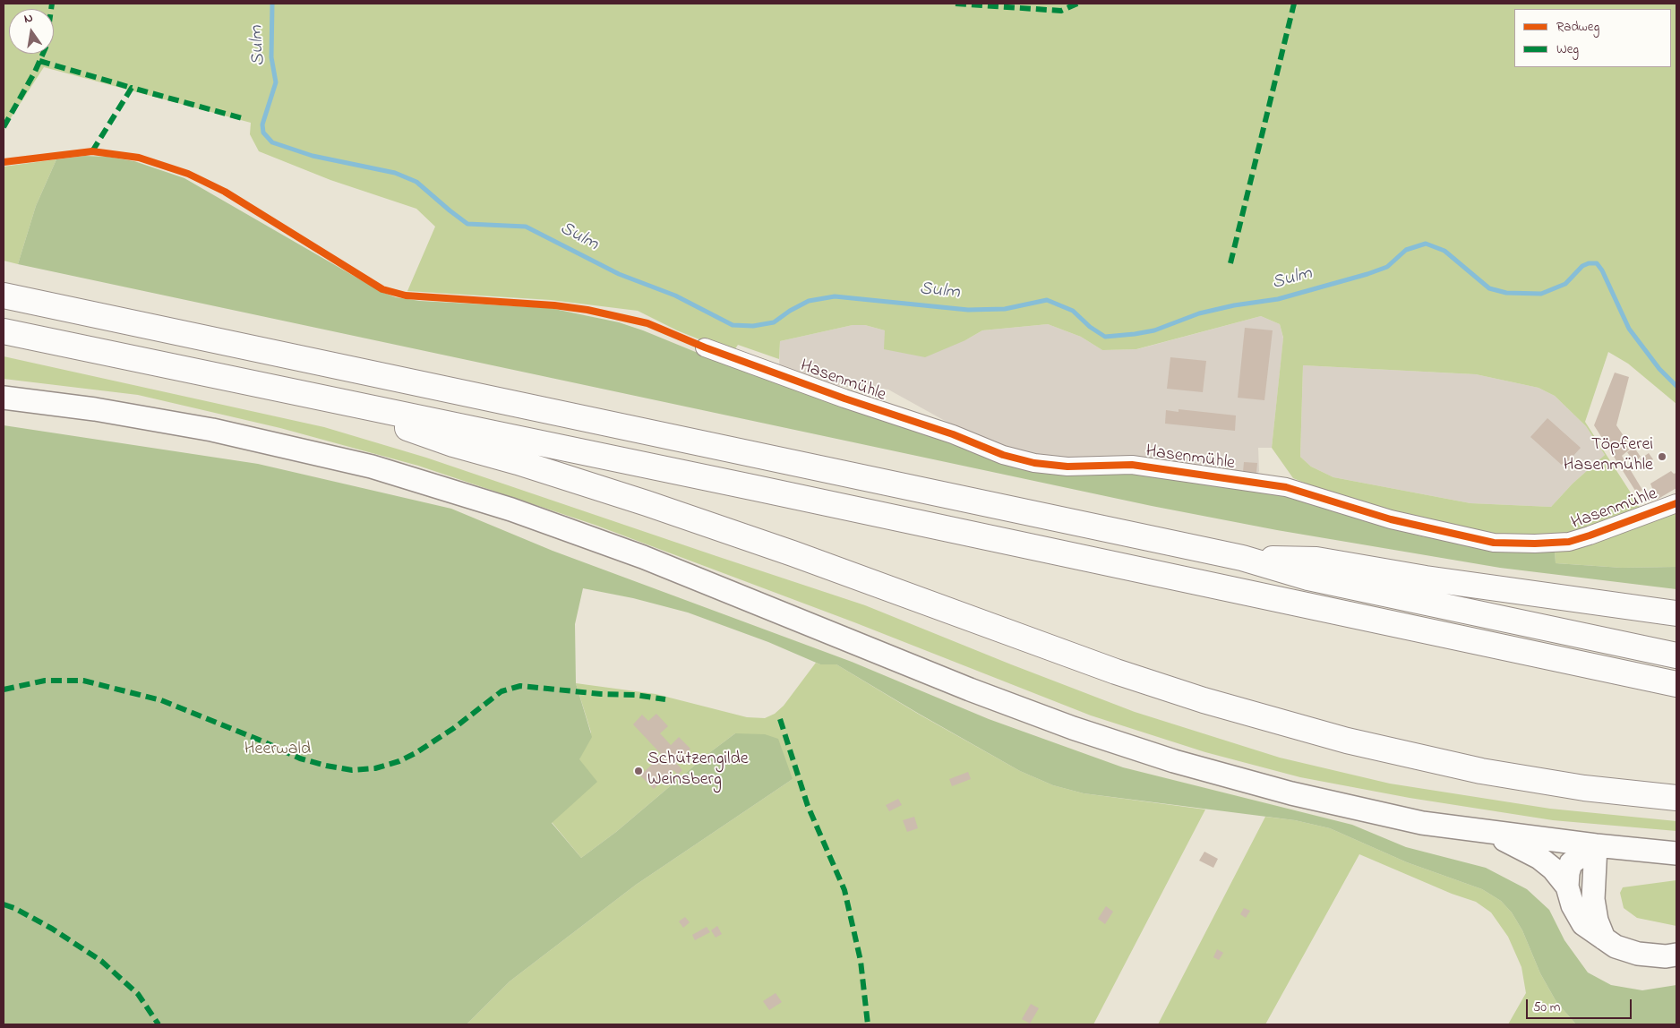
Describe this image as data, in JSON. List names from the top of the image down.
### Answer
{
  "streets": {
    "street": ["Hasenmühle"]
  },
  "water": ["Sulm"],
  "parks": ["Heerwald"],
  "places": ["Töpferei Hasenmühle", "Schützengilde Weinsberg"],
  "legend": ["Radweg", "Weg"],
  "scale_bar": "50 m",
  "north": "top"
}
